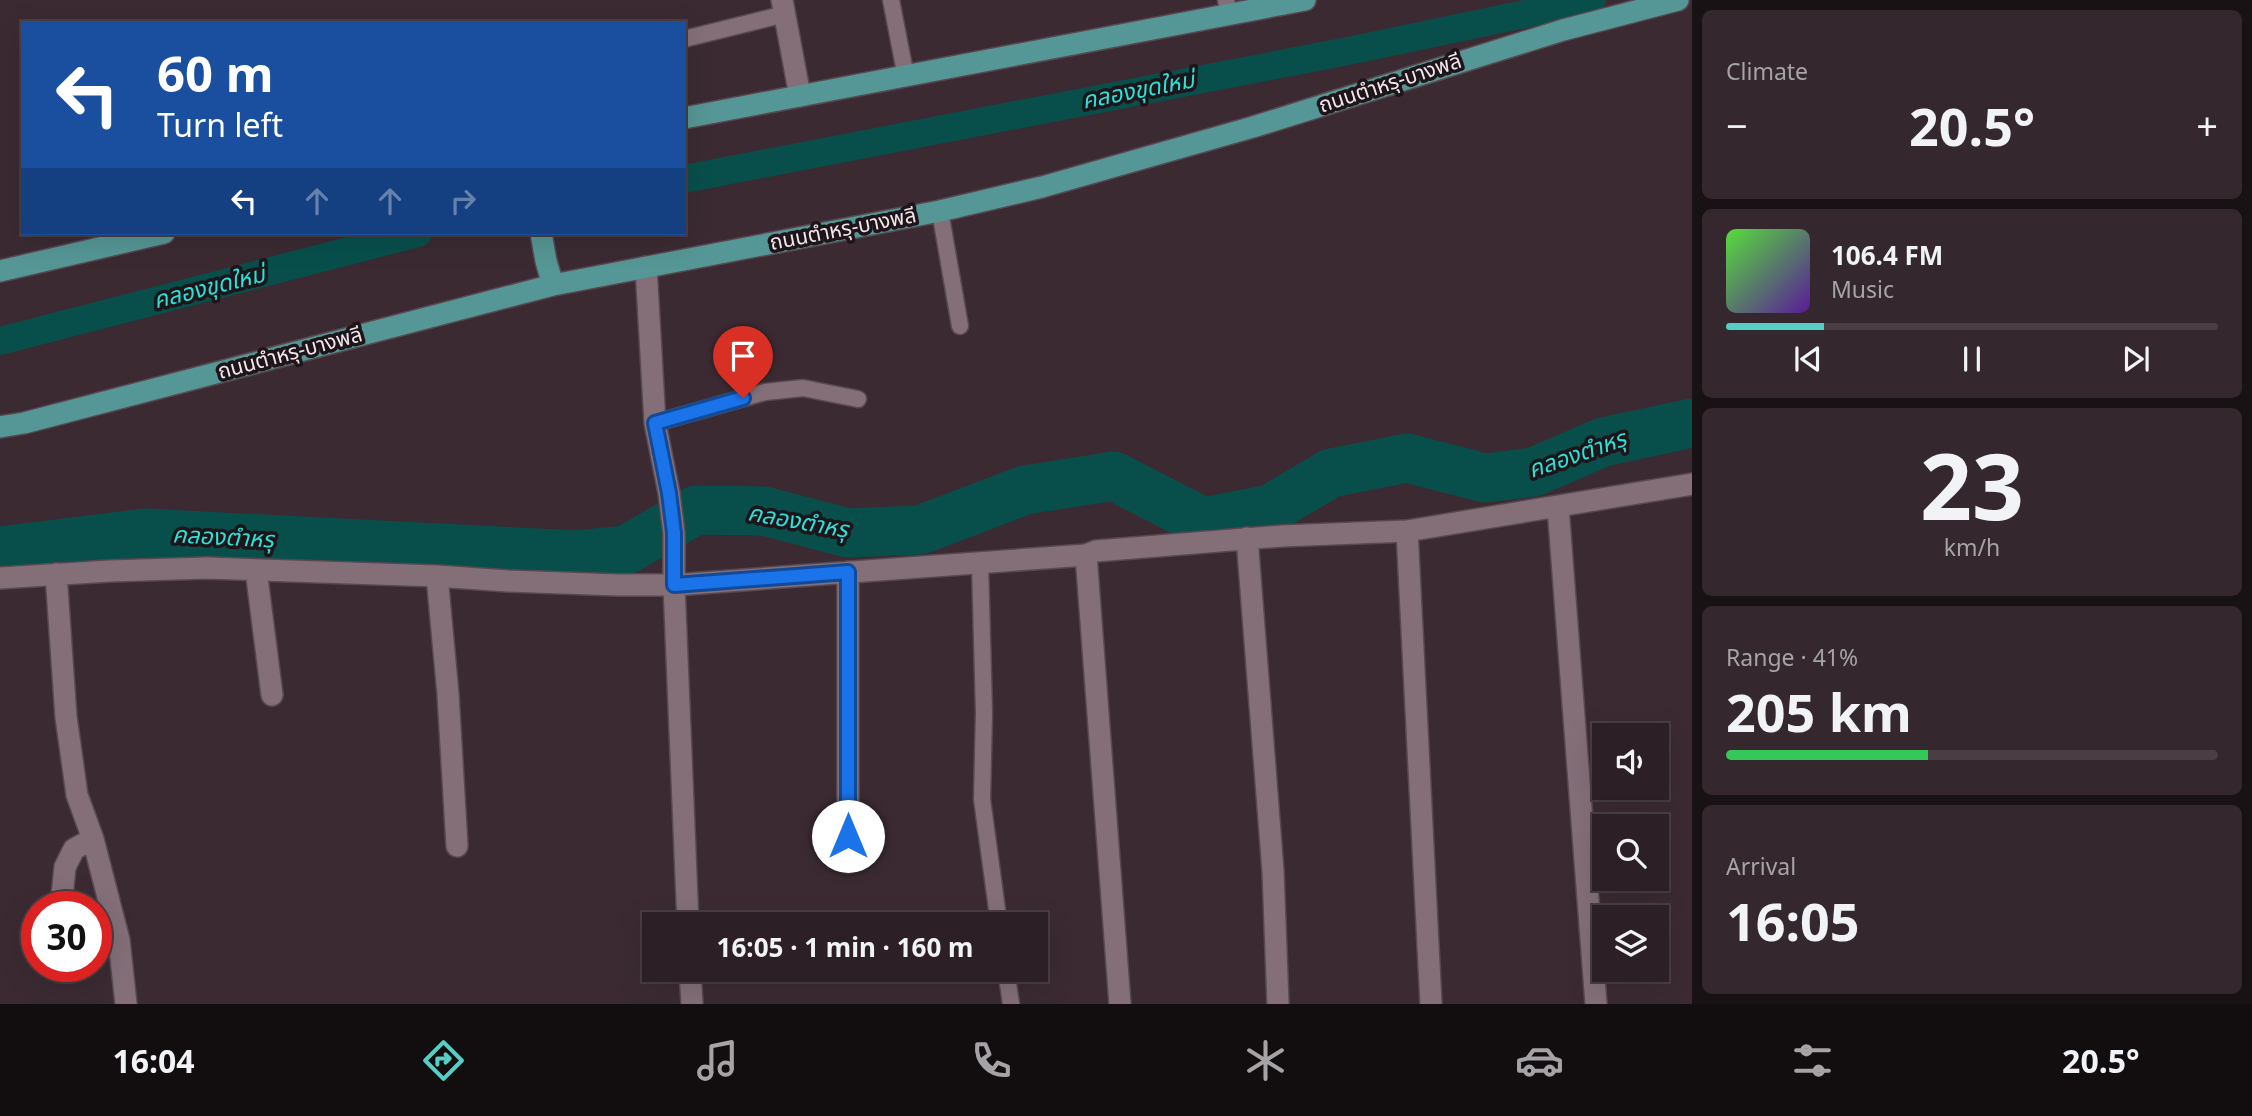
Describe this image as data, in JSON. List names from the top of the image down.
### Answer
{
  "streets": {
    "main road": ["ถนนตำหรุ-บางพลี"]
  },
  "water": ["คลองขุดใหม่", "คลองตำหรุ"],
  "page": {
    "tile": [
      "Climate",
      ["23", "km/h"],
      ["Range · 41%", "205 km"],
      ["Arrival", "16:05"]
    ],
    "turn": ["60 m", "Turn left"],
    "heat": ["−", "20.5°", "+"],
    "song": ["106.4 FM", "Music"],
    "limit": "30",
    "trip": "16:05 · 1 min · 160 m",
    "tabs": ["16:04", "20.5°"]
  }
}
